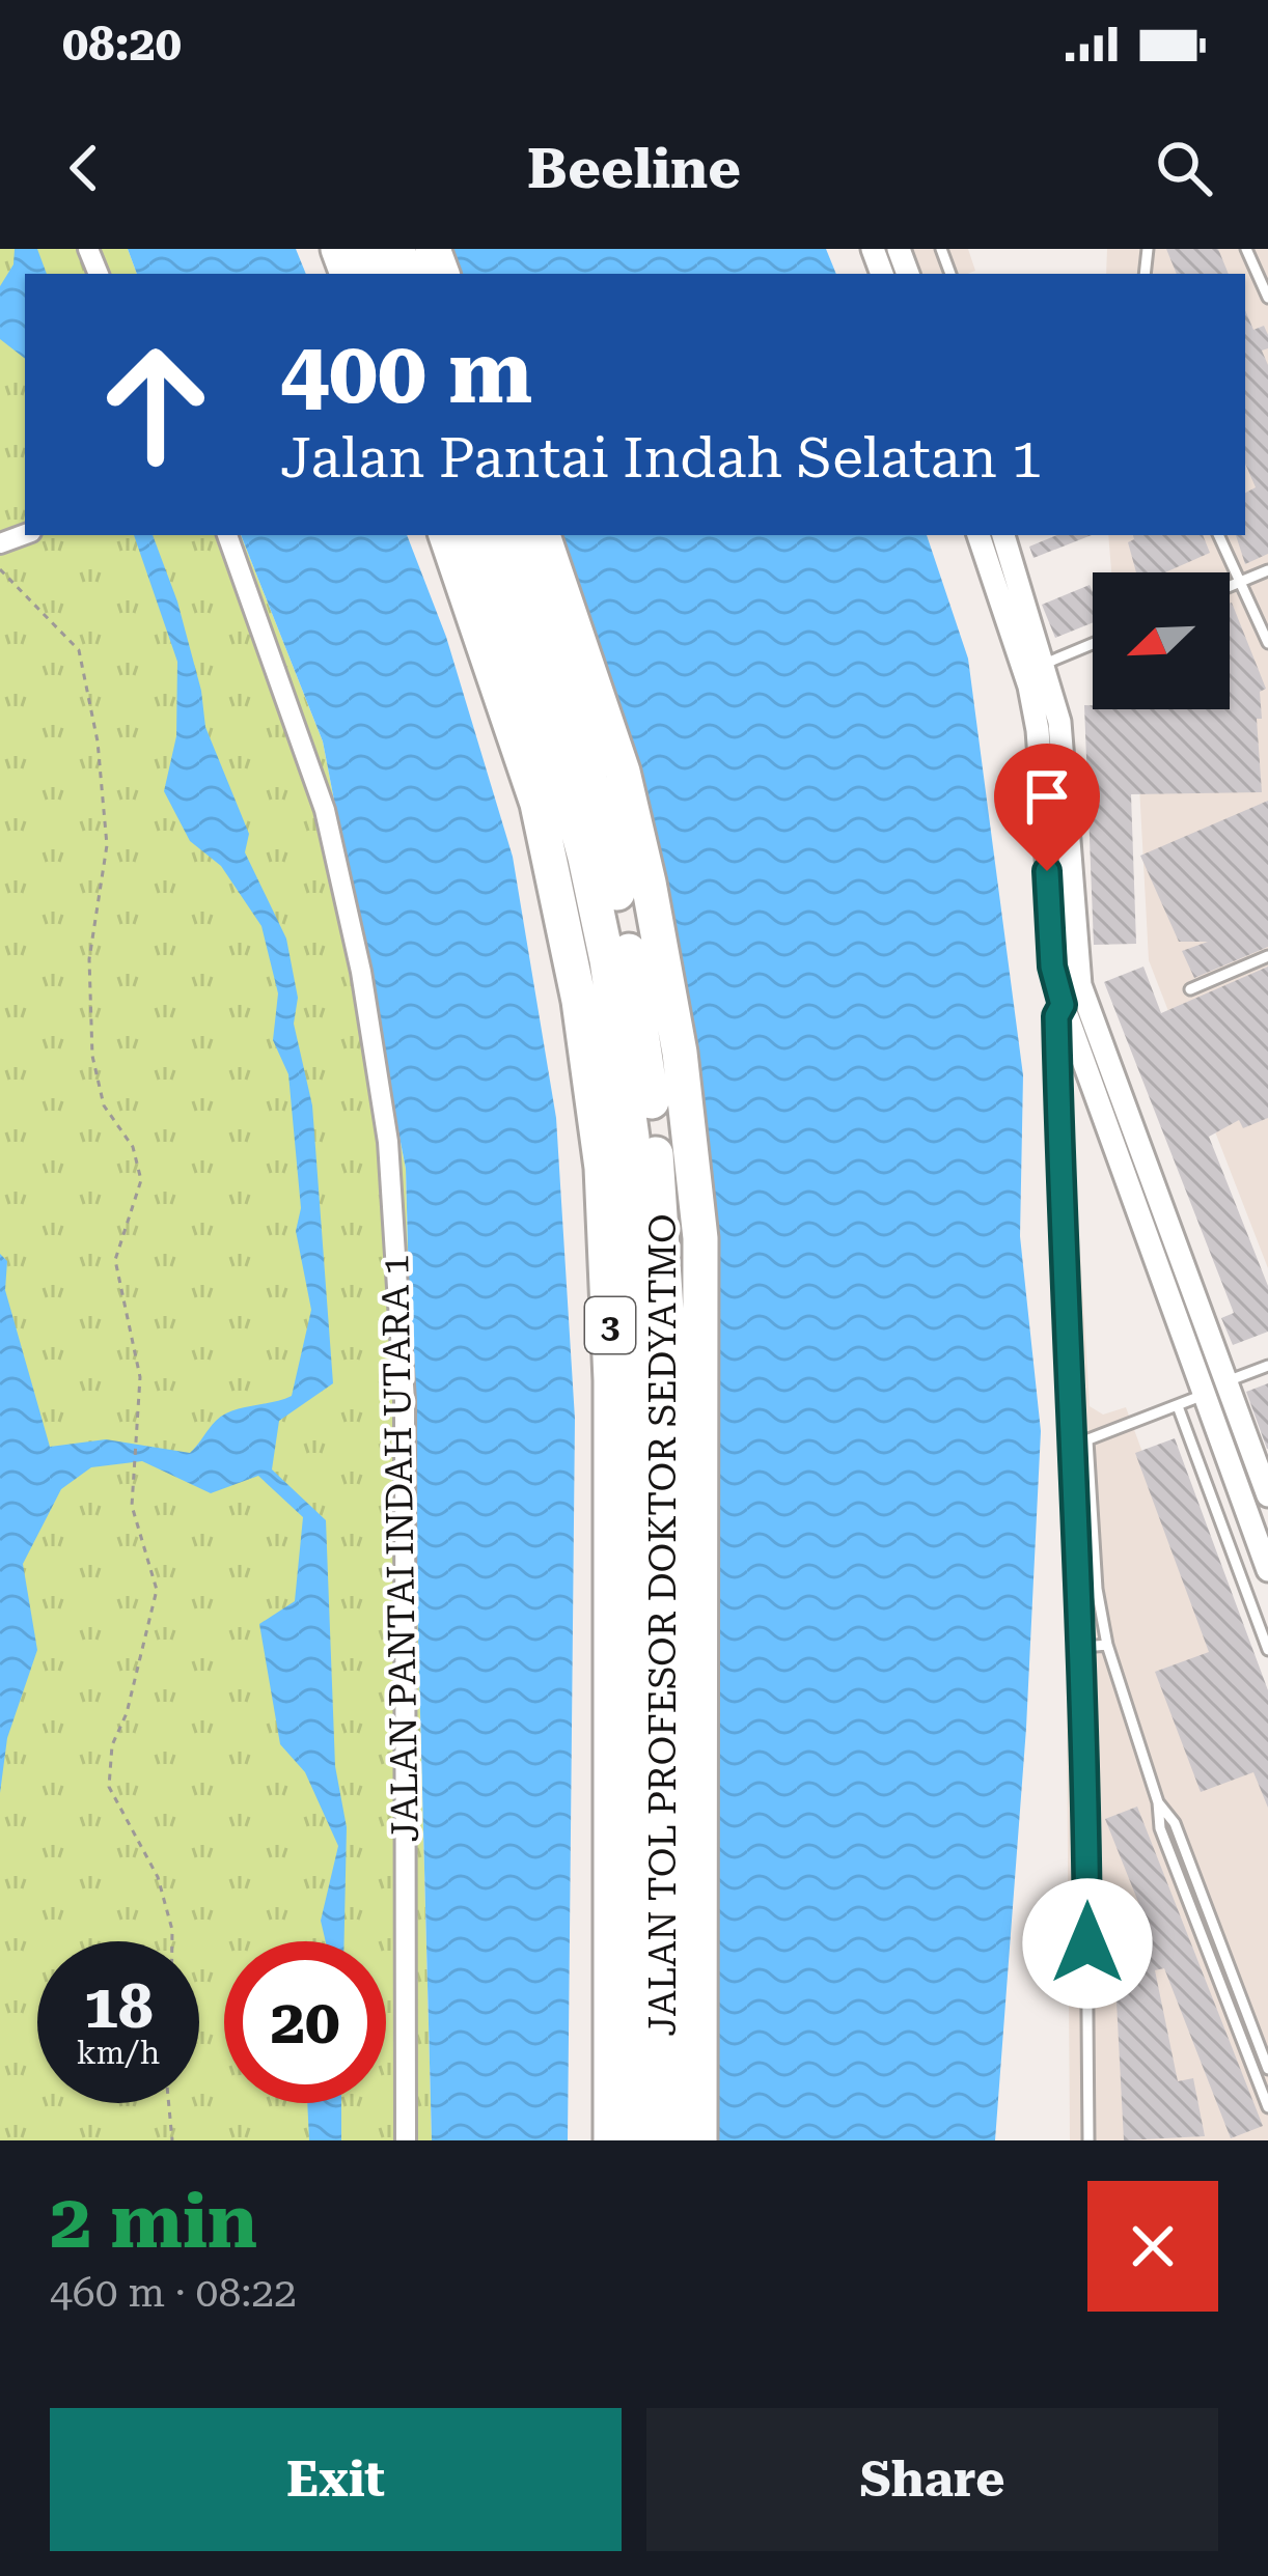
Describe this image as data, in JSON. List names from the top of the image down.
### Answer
{
  "streets": {
    "highway": ["3", "JALAN TOL PROFESOR DOKTOR SEDYATMO"],
    "street": ["JALAN PANTAI INDAH UTARA 1"]
  },
  "north": "bottom left",
  "page": {
    "status": "08:20",
    "header": "Beeline",
    "turn": ["400 m", "Jalan Pantai Indah Selatan 1"],
    "speed": "18 km/h",
    "limit": "20",
    "heading": ["2 min", "460 m · 08:22"],
    "buttons": ["Exit", "Share"]
  }
}
